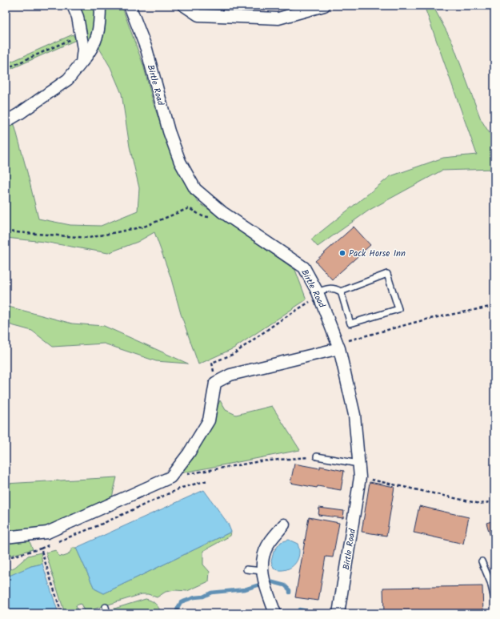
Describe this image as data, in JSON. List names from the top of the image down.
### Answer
{
  "streets": {
    "street": ["Birtle Road"]
  },
  "places": ["Pack Horse Inn"]
}
